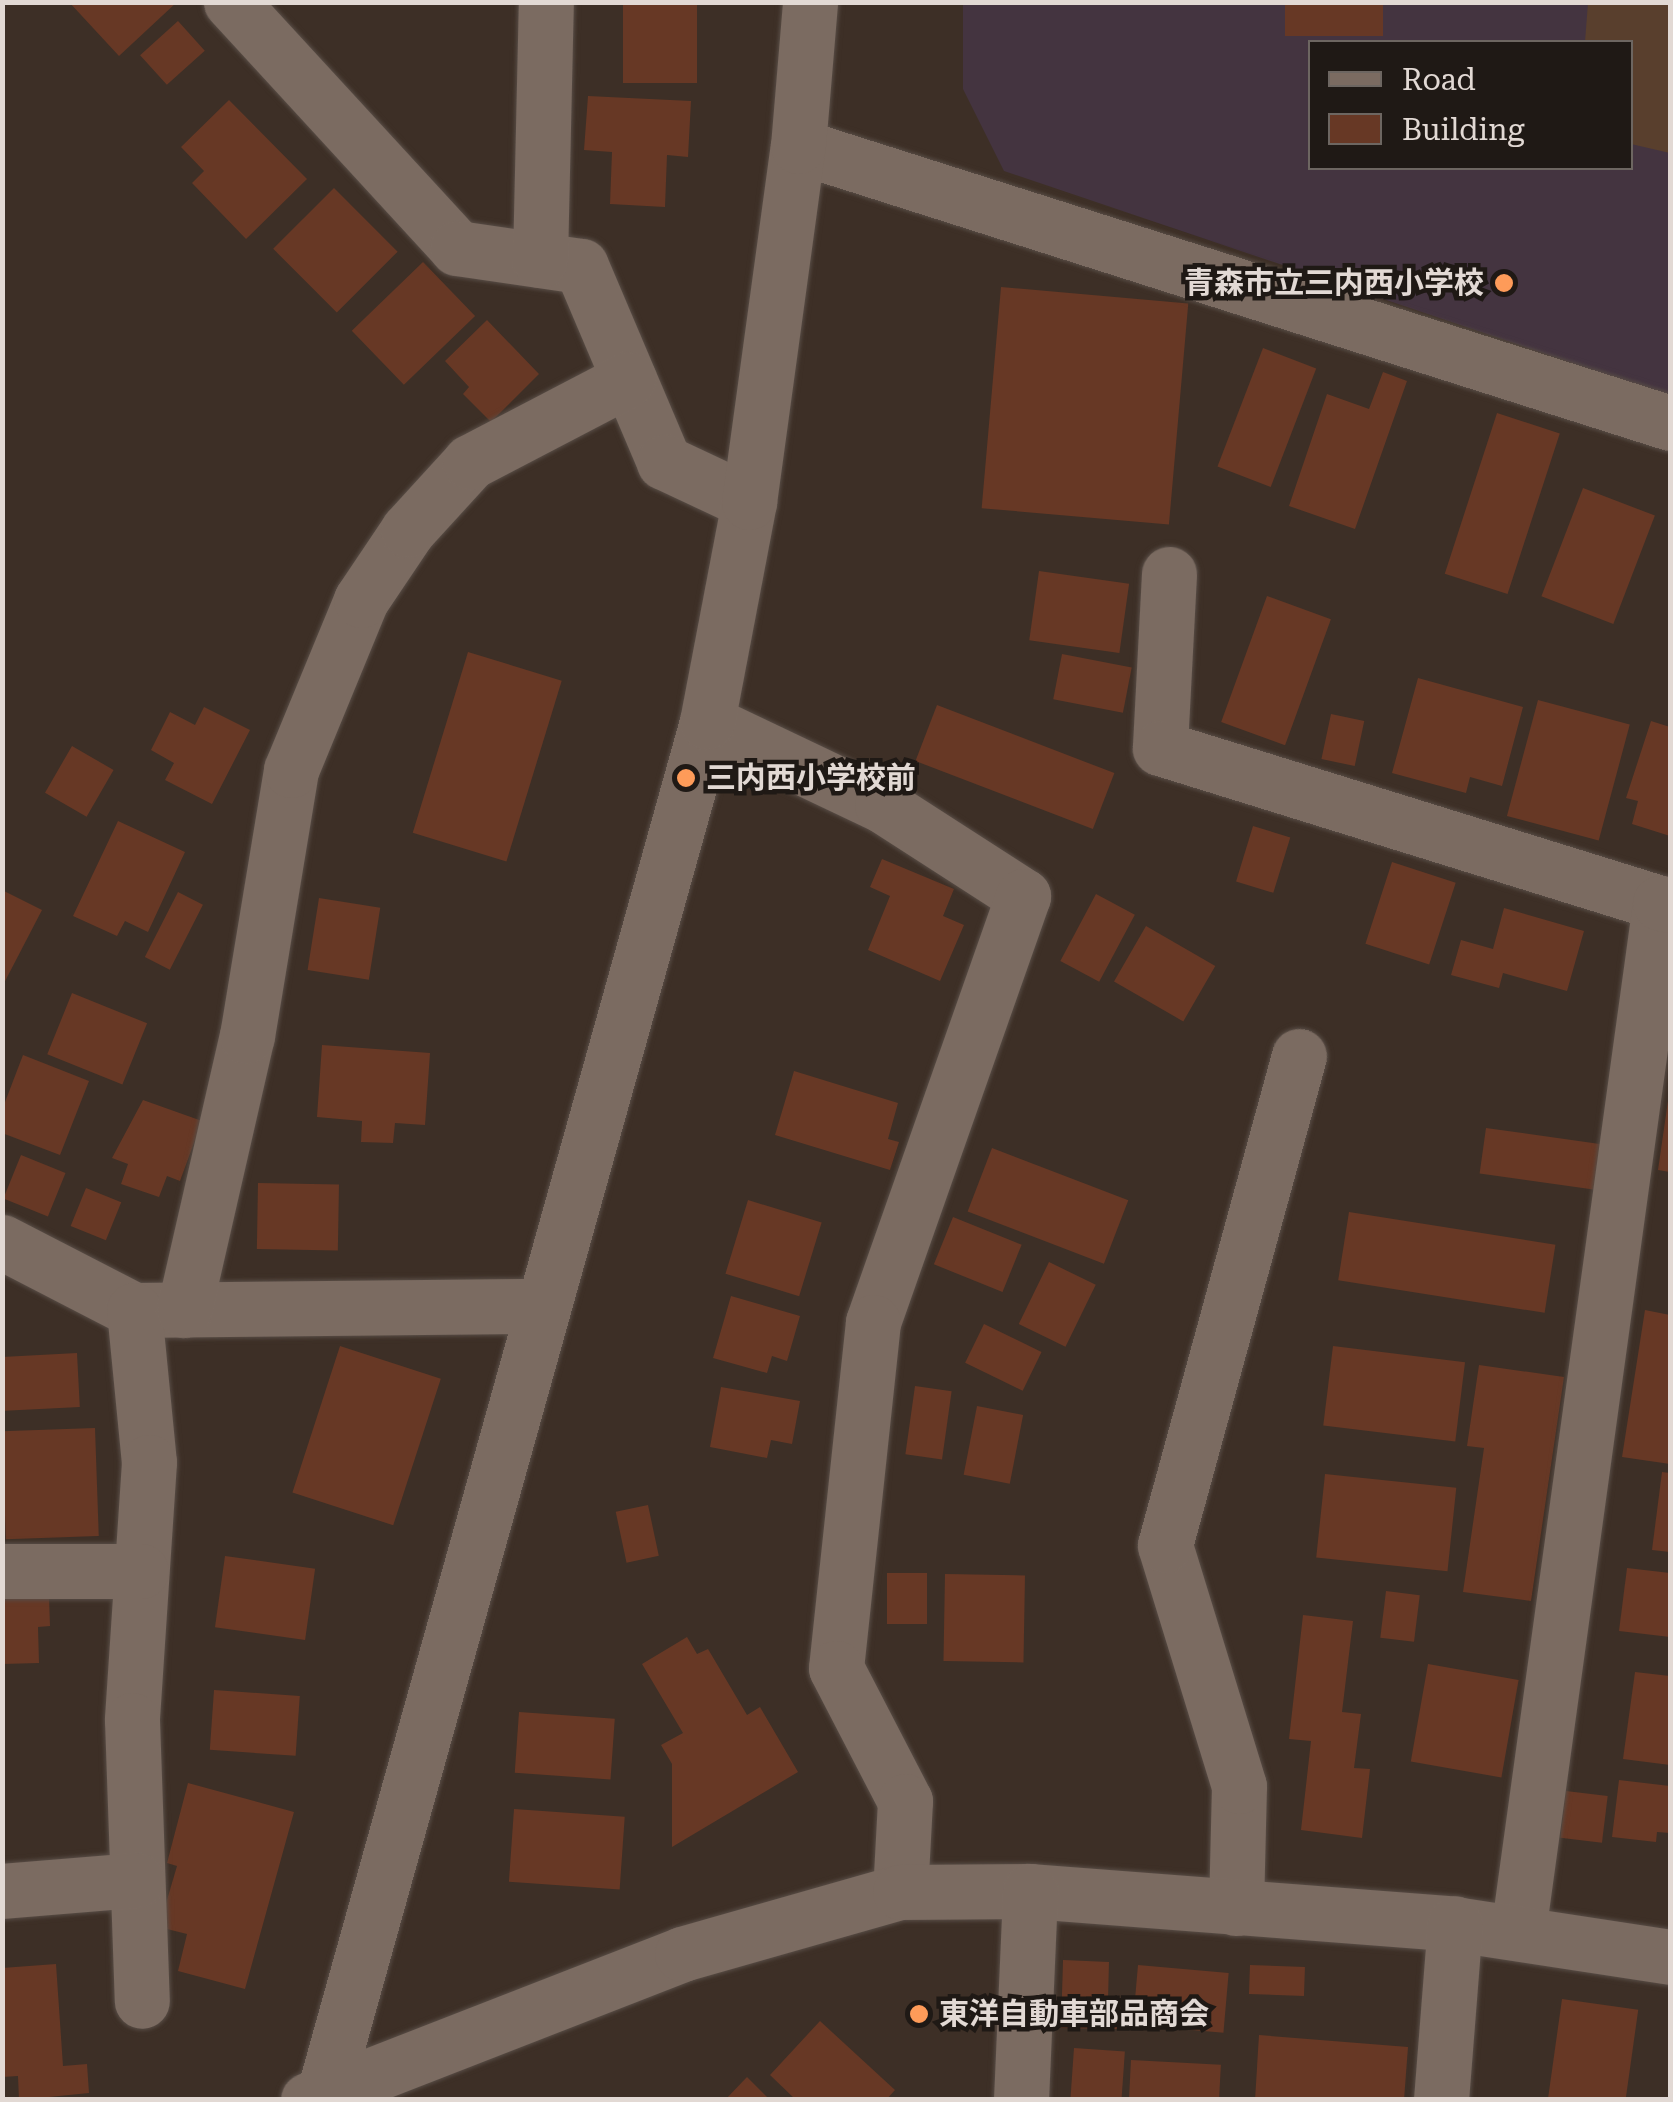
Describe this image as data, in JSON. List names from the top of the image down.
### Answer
{
  "places": ["青森市立三内西小学校", "三内西小学校前", "東洋自動車部品商会"],
  "legend": ["Road", "Building"]
}
